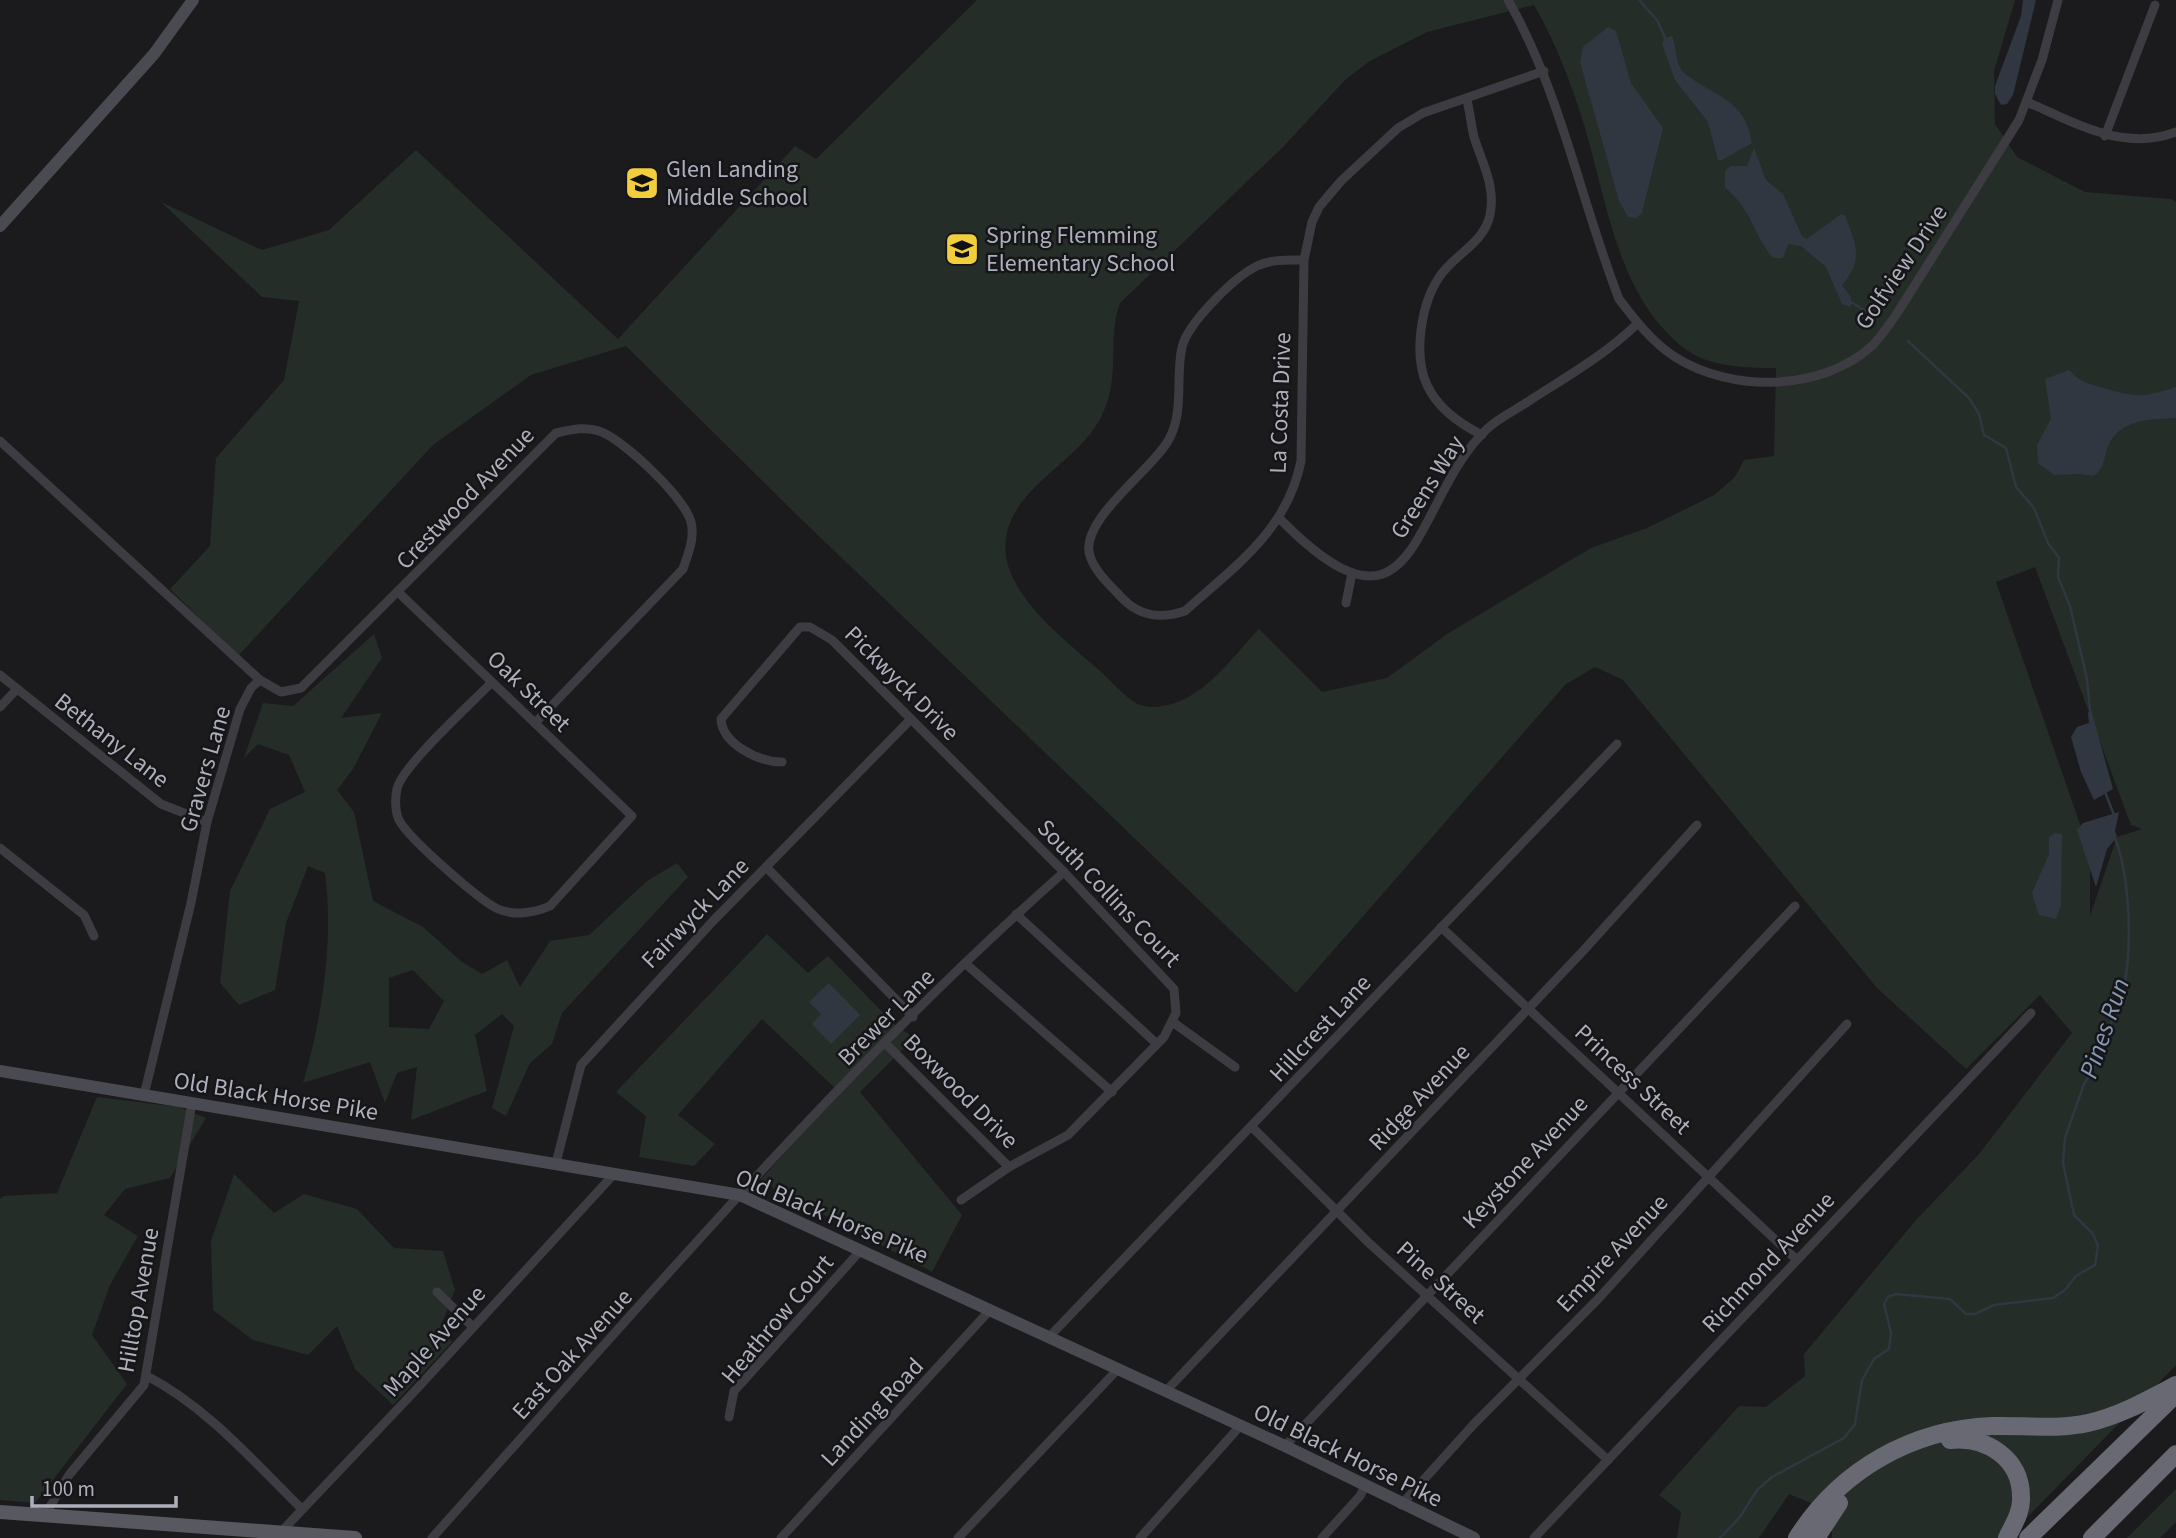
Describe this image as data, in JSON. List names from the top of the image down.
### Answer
{
  "streets": {
    "street": [
      "Golfview Drive",
      "La Costa Drive",
      "Greens Way",
      "Crestwood Avenue",
      "Pickwyck Drive",
      "Oak Street",
      "Bethany Lane",
      "Gravers Lane",
      "South Collins Court",
      "Fairwyck Lane",
      "Brewer Lane",
      "Hillcrest Lane",
      "Princess Street",
      "Boxwood Drive",
      "Old Black Horse Pike",
      "Ridge Avenue",
      "Keystone Avenue",
      "Empire Avenue",
      "Richmond Avenue",
      "Pine Street",
      "Hilltop Avenue",
      "Heathrow Court",
      "Maple Avenue",
      "East Oak Avenue",
      "Landing Road"
    ]
  },
  "crossings": [
    ["Golfview Drive", "La Costa Drive"],
    ["Golfview Drive", "Greens Way"],
    ["La Costa Drive", "Greens Way"],
    ["Crestwood Avenue", "Oak Street"],
    ["Crestwood Avenue", "Gravers Lane"],
    ["Pickwyck Drive", "South Collins Court"],
    ["Pickwyck Drive", "Fairwyck Lane"],
    ["Bethany Lane", "Gravers Lane"],
    ["Gravers Lane", "Old Black Horse Pike"],
    ["South Collins Court", "Brewer Lane"],
    ["Fairwyck Lane", "Old Black Horse Pike"],
    ["Brewer Lane", "Boxwood Drive"],
    ["Brewer Lane", "Old Black Horse Pike"],
    ["Brewer Lane", "East Oak Avenue"],
    ["Hillcrest Lane", "Princess Street"],
    ["Hillcrest Lane", "Old Black Horse Pike"],
    ["Hillcrest Lane", "Pine Street"],
    ["Princess Street", "Ridge Avenue"],
    ["Princess Street", "Keystone Avenue"],
    ["Princess Street", "Empire Avenue"],
    ["Princess Street", "Richmond Avenue"],
    ["Old Black Horse Pike", "Ridge Avenue"],
    ["Old Black Horse Pike", "Keystone Avenue"],
    ["Old Black Horse Pike", "Empire Avenue"],
    ["Old Black Horse Pike", "Hilltop Avenue"],
    ["Old Black Horse Pike", "Heathrow Court"],
    ["Old Black Horse Pike", "Maple Avenue"],
    ["Old Black Horse Pike", "East Oak Avenue"],
    ["Old Black Horse Pike", "Landing Road"],
    ["Ridge Avenue", "Pine Street"],
    ["Keystone Avenue", "Pine Street"],
    ["Empire Avenue", "Pine Street"],
    ["Richmond Avenue", "Pine Street"]
  ],
  "water": ["Pines Run"],
  "places": {
    "school or university": ["Glen Landing Middle School", "Spring Flemming Elementary School"]
  },
  "scale_bar": "100 m"
}
